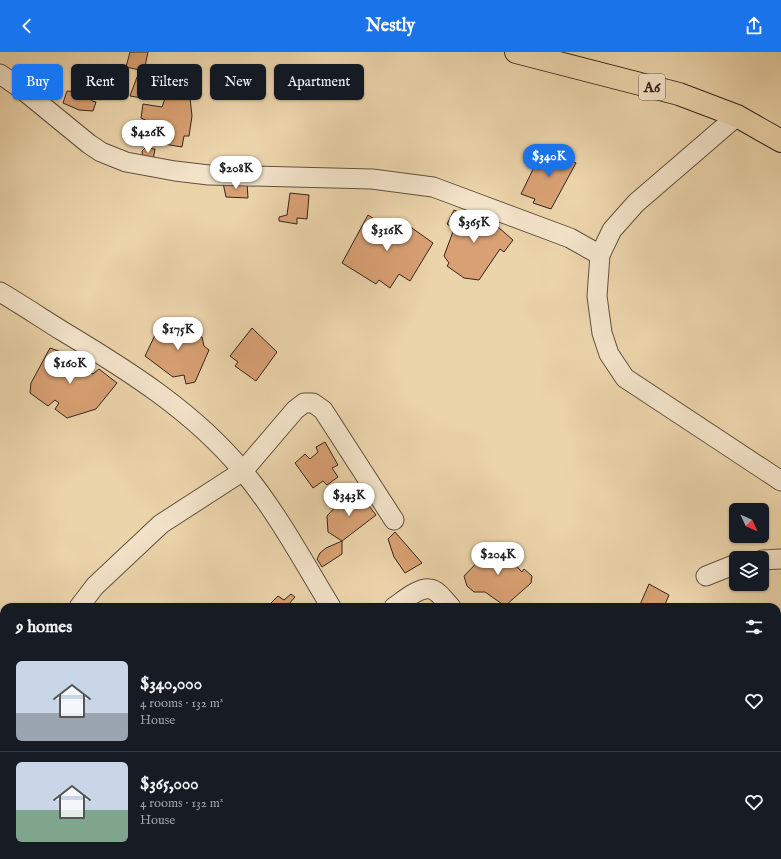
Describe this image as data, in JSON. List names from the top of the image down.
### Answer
{
  "streets": {
    "highway": ["A6"]
  },
  "north": "bottom right",
  "page": {
    "header": "Nestly",
    "chip": [
      "Buy",
      "Rent",
      "Filters",
      "New",
      "Apartment"
    ],
    "price": [
      "$426K",
      "$340K",
      "$208K",
      "$365K",
      "$316K",
      "$175K",
      "$160K",
      "$343K",
      "$204K"
    ],
    "heading": "9 homes",
    "list": [
      {
        "name": "$340,000",
        "note": "4 rooms · 132 m² · House"
      },
      {
        "name": "$365,000",
        "note": "4 rooms · 132 m² · House"
      }
    ]
  }
}
